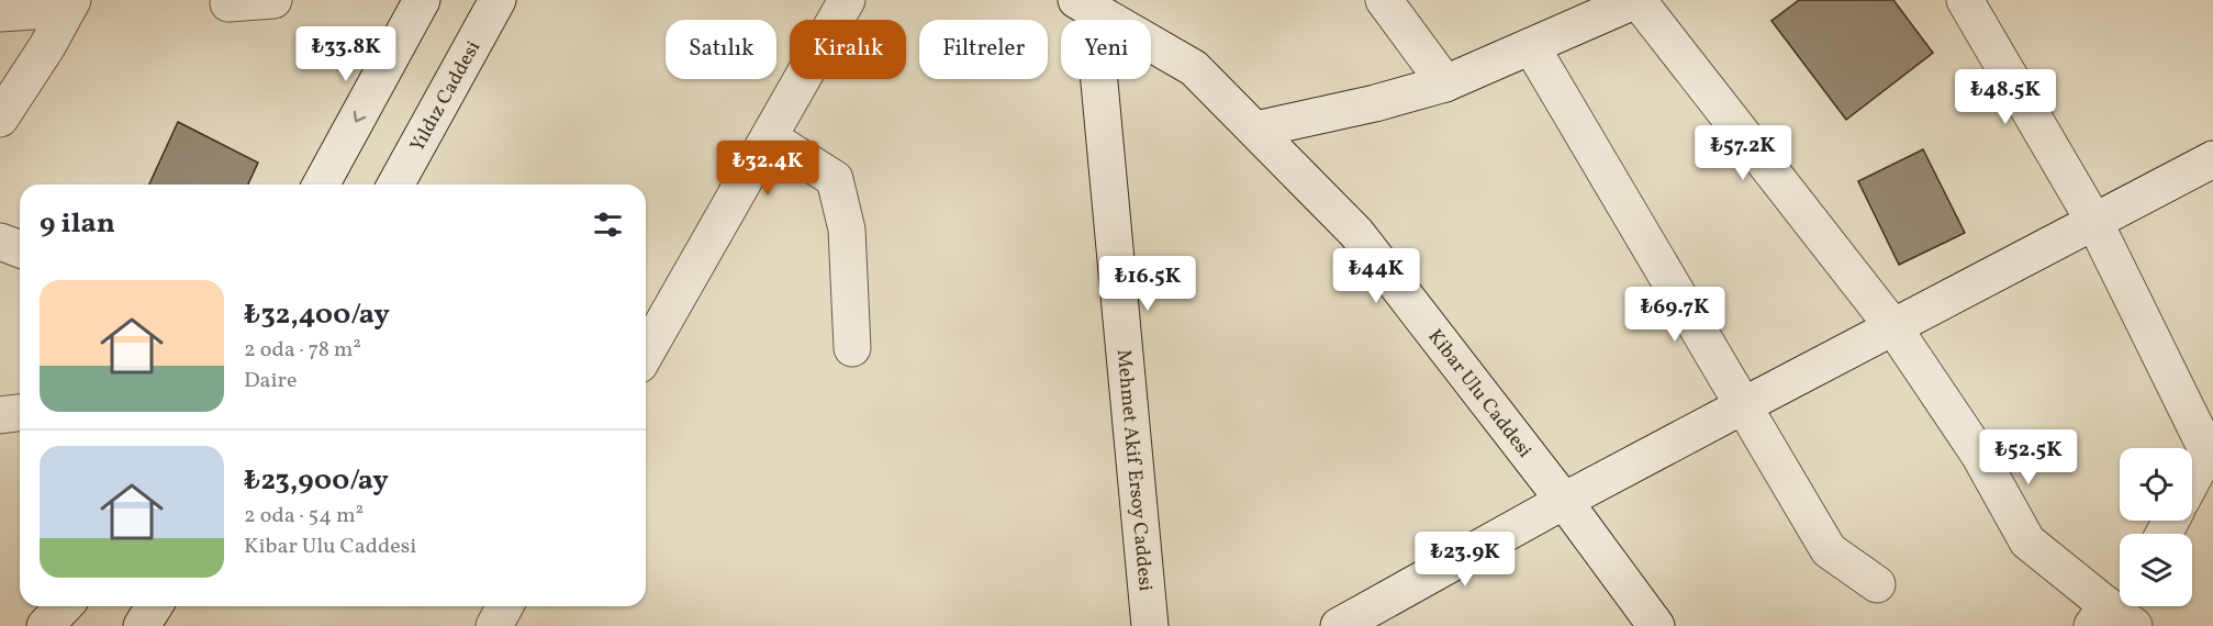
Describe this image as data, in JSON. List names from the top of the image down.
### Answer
{
  "streets": {
    "street": ["Yıldız Caddesi", "Kibar Ulu Caddesi", "Mehmet Akif Ersoy Caddesi"]
  },
  "crossings": [
    ["Kibar Ulu Caddesi", "Mehmet Akif Ersoy Caddesi"]
  ],
  "page": {
    "chip": [
      "Satılık",
      "Kiralık",
      "Filtreler",
      "Yeni"
    ],
    "price": [
      "₺33.8K",
      "₺48.5K",
      "₺57.2K",
      "₺32.4K",
      "₺44K",
      "₺16.5K",
      "₺69.7K",
      "₺52.5K",
      "₺23.9K"
    ],
    "heading": "9 ilan",
    "list": [
      {
        "name": "₺32,400/ay",
        "note": "2 oda · 78 m² · Daire"
      },
      {
        "name": "₺23,900/ay",
        "note": "2 oda · 54 m² · Kibar Ulu Caddesi"
      }
    ]
  }
}
